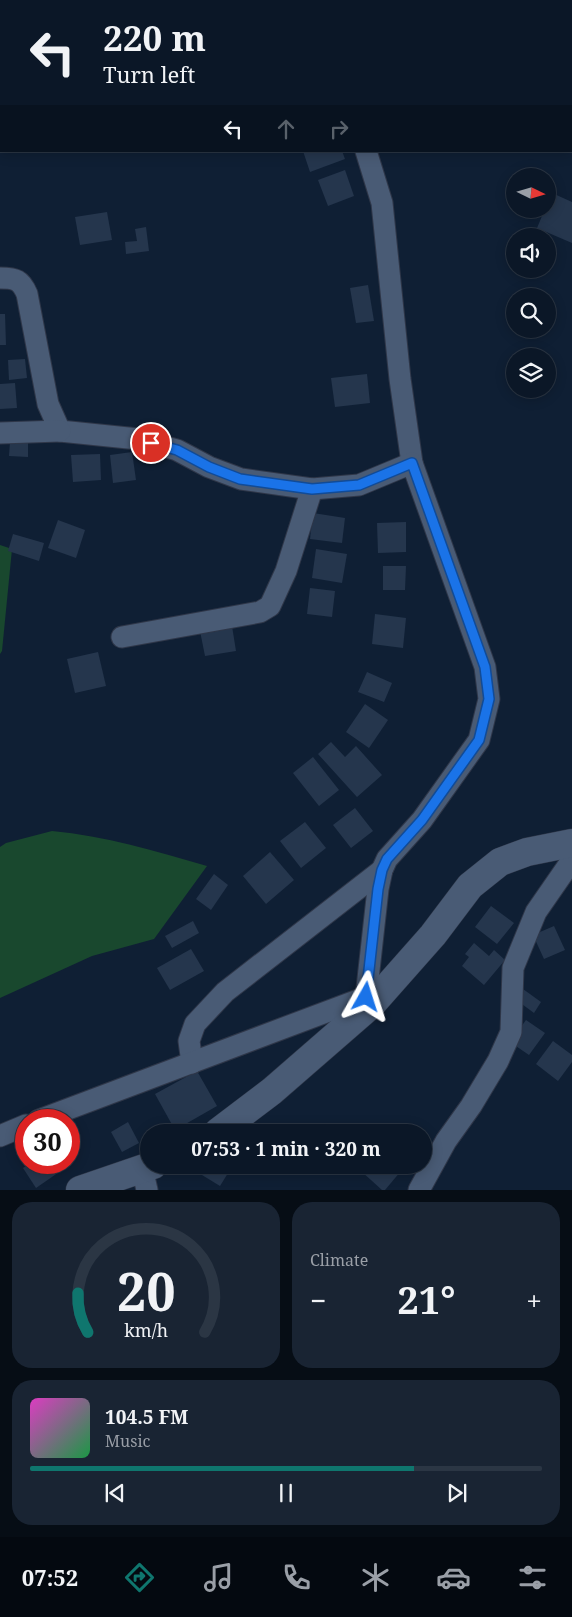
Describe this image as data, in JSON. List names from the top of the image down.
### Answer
{
  "north": "right",
  "page": {
    "turn": ["220 m", "Turn left"],
    "limit": "30",
    "trip": "07:53 · 1 min · 320 m",
    "tile": "Climate",
    "heat": ["−", "21°", "+"],
    "song": ["104.5 FM", "Music"],
    "tabs": "07:52",
    "gauge": ["20", "km/h"]
  }
}
